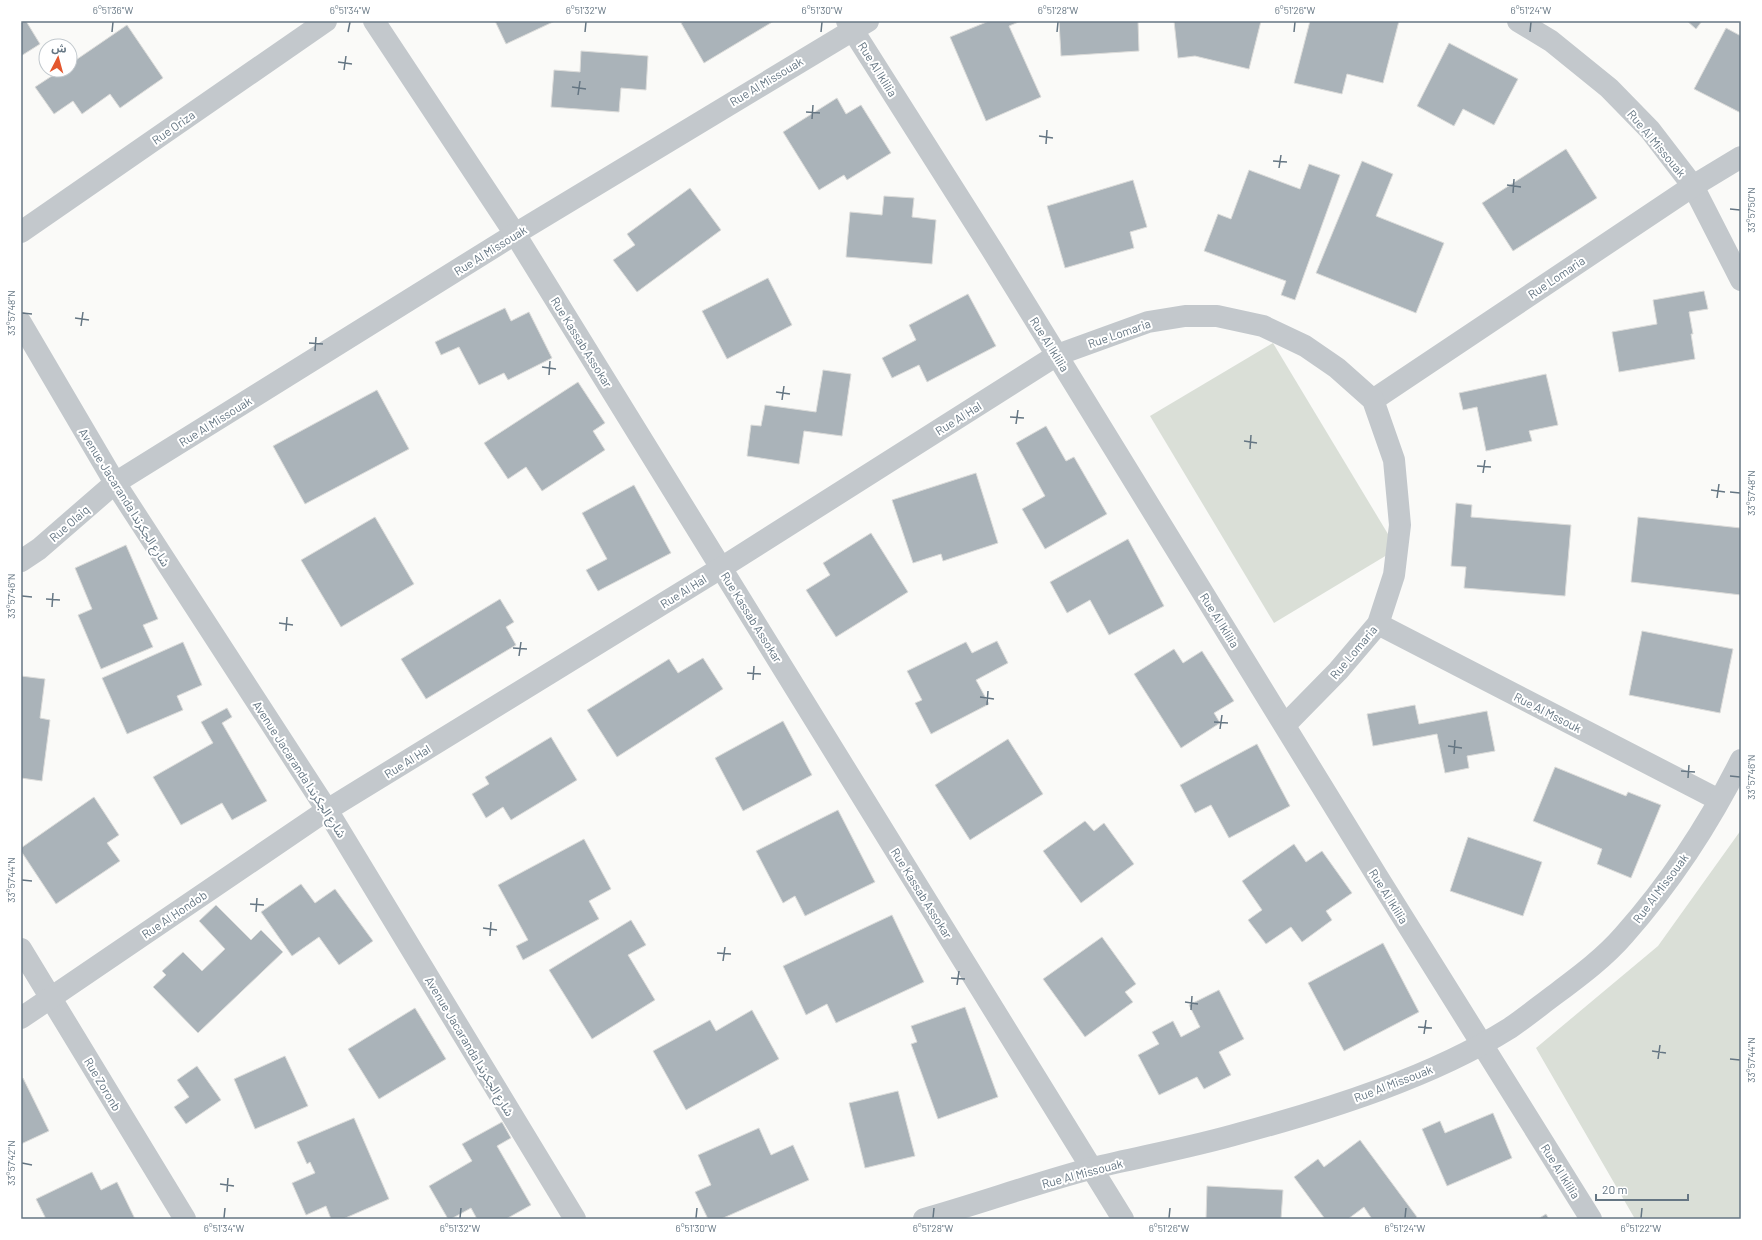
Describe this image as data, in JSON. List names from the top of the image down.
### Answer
{
  "streets": {
    "street": [
      "Rue Al Iklilia",
      "Rue Al Missouak",
      "Rue Oriza",
      "Rue Lomaria",
      "Rue Kassab Assokar",
      "Rue Al Hal",
      "Avenue Jacaranda شارع الجكرندا",
      "Rue Olaiq",
      "Rue Al Mssouk",
      "Rue Al Hondob",
      "Rue Zoronb"
    ]
  },
  "crossings": [
    ["Rue Al Iklilia", "Rue Al Missouak"],
    ["Rue Al Iklilia", "Rue Lomaria"],
    ["Rue Al Iklilia", "Rue Al Hal"],
    ["Rue Al Missouak", "Rue Lomaria"],
    ["Rue Al Missouak", "Rue Kassab Assokar"],
    ["Rue Al Missouak", "Avenue Jacaranda شارع الجكرندا"],
    ["Rue Al Missouak", "Rue Olaiq"],
    ["Rue Al Missouak", "Rue Al Mssouk"],
    ["Rue Lomaria", "Rue Al Hal"],
    ["Rue Lomaria", "Rue Al Mssouk"],
    ["Rue Kassab Assokar", "Rue Al Hal"],
    ["Rue Al Hal", "Avenue Jacaranda شارع الجكرندا"],
    ["Rue Al Hal", "Rue Al Hondob"],
    ["Avenue Jacaranda شارع الجكرندا", "Rue Olaiq"],
    ["Avenue Jacaranda شارع الجكرندا", "Rue Al Hondob"],
    ["Rue Al Hondob", "Rue Zoronb"]
  ],
  "scale_bar": "20 m",
  "north": "top",
  "coordinates": [
    "6°51'36\"W",
    "6°51'34\"W",
    "6°51'32\"W",
    "6°51'30\"W",
    "6°51'28\"W",
    "6°51'26\"W",
    "6°51'24\"W",
    "33°57'50\"N",
    "33°57'48\"N",
    "33°57'46\"N",
    "33°57'44\"N",
    "33°57'42\"N",
    "6°51'22\"W"
  ]
}
